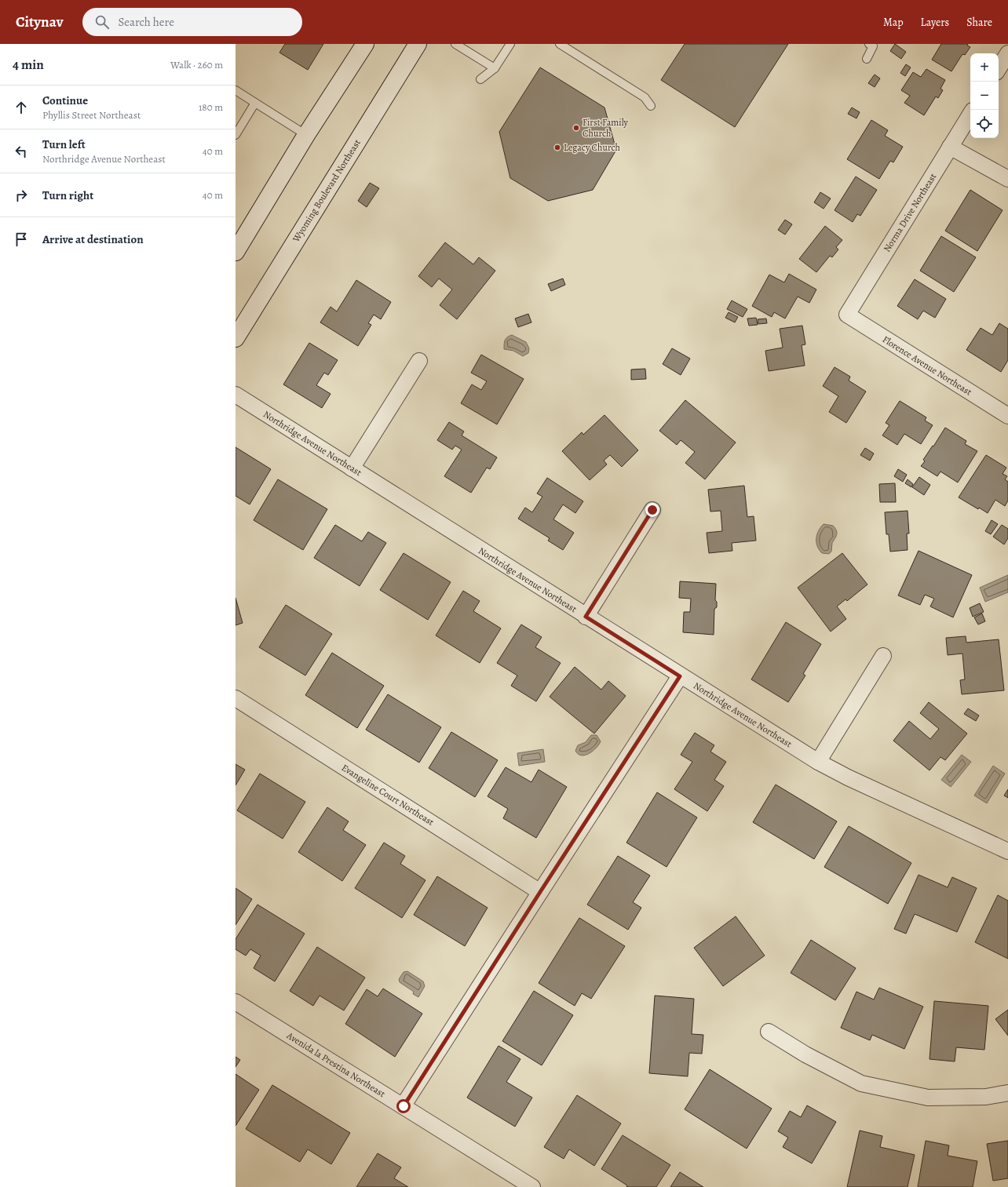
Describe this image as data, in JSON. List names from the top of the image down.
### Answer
{
  "streets": {
    "main road": ["Wyoming Boulevard Northeast"],
    "street": [
      "Norma Drive Northeast",
      "Florence Avenue Northeast",
      "Northridge Avenue Northeast",
      "Evangeline Court Northeast",
      "Avenida la Prestina Northeast"
    ]
  },
  "crossings": [
    ["Norma Drive Northeast", "Florence Avenue Northeast"]
  ],
  "places": ["First Family Church", "Legacy Church"],
  "page": {
    "header": "Citynav",
    "search": "Search here",
    "nav": ["Map", "Layers", "Share"],
    "heading": ["4 min", "Walk · 260 m"],
    "map_buttons": ["+", "−"],
    "list": [
      ["Continue", "Phyllis Street Northeast", "180 m"],
      ["Turn left", "Northridge Avenue Northeast", "40 m"],
      ["Turn right", "40 m"],
      "Arrive at destination"
    ]
  }
}
